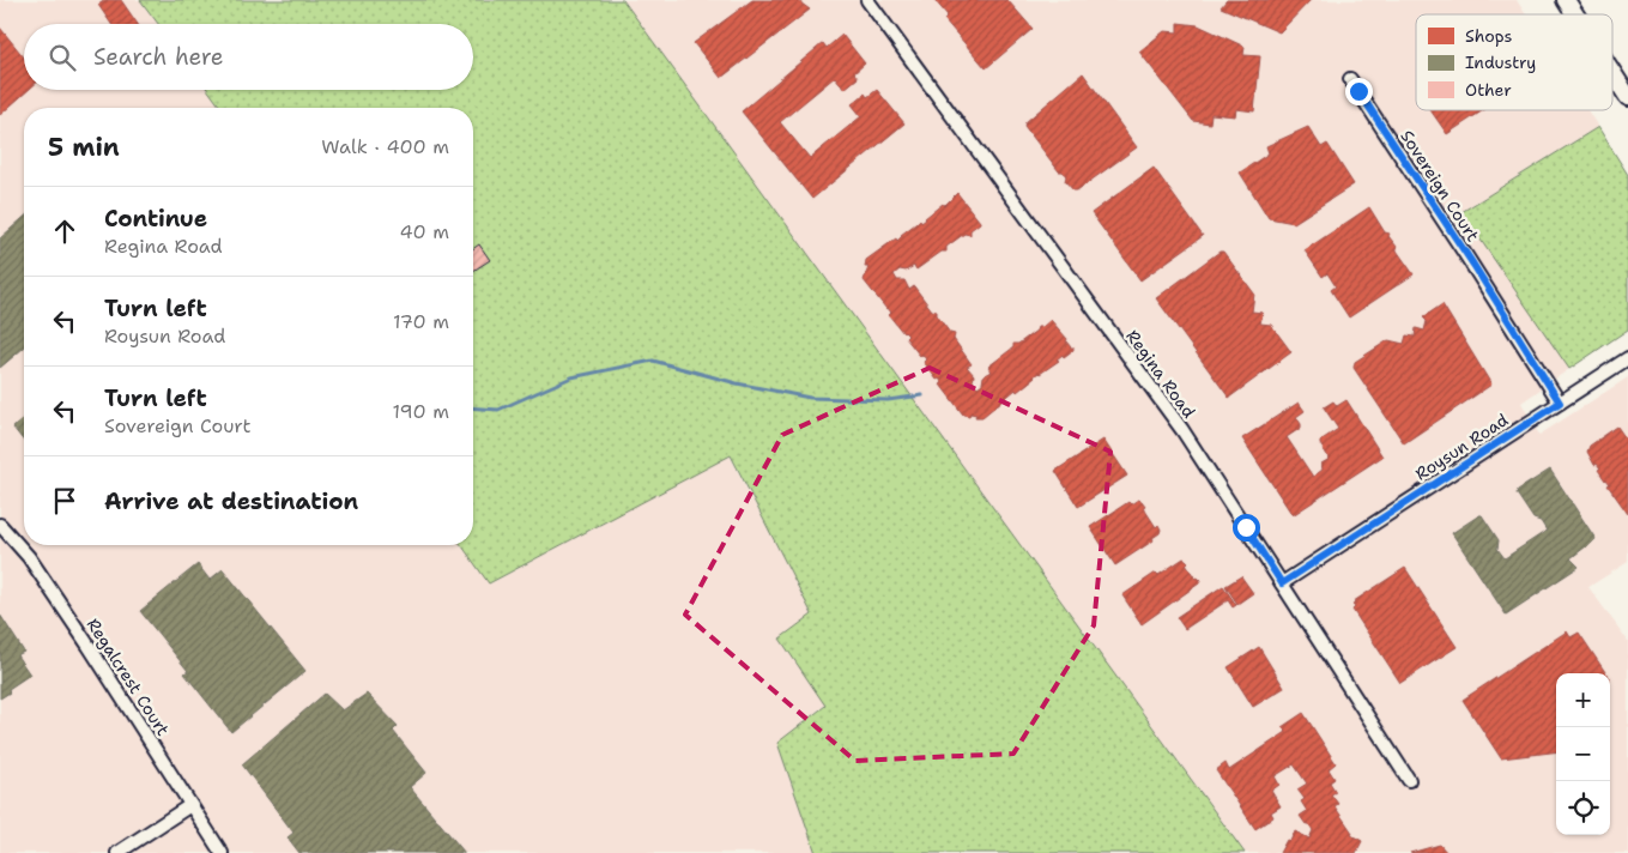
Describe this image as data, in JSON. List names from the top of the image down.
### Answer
{
  "streets": {
    "street": [
      "Sovereign Court",
      "Regina Road",
      "Roysun Road",
      "Regalcrest Court"
    ]
  },
  "crossings": [
    ["Sovereign Court", "Roysun Road"],
    ["Regina Road", "Roysun Road"]
  ],
  "legend": ["Shops", "Industry", "Other"],
  "page": {
    "search": "Search here",
    "heading": ["5 min", "Walk · 400 m"],
    "list": [
      ["Continue", "Regina Road", "40 m"],
      ["Turn left", "Roysun Road", "170 m"],
      ["Turn left", "Sovereign Court", "190 m"],
      "Arrive at destination"
    ],
    "map_buttons": ["+", "−"]
  }
}
